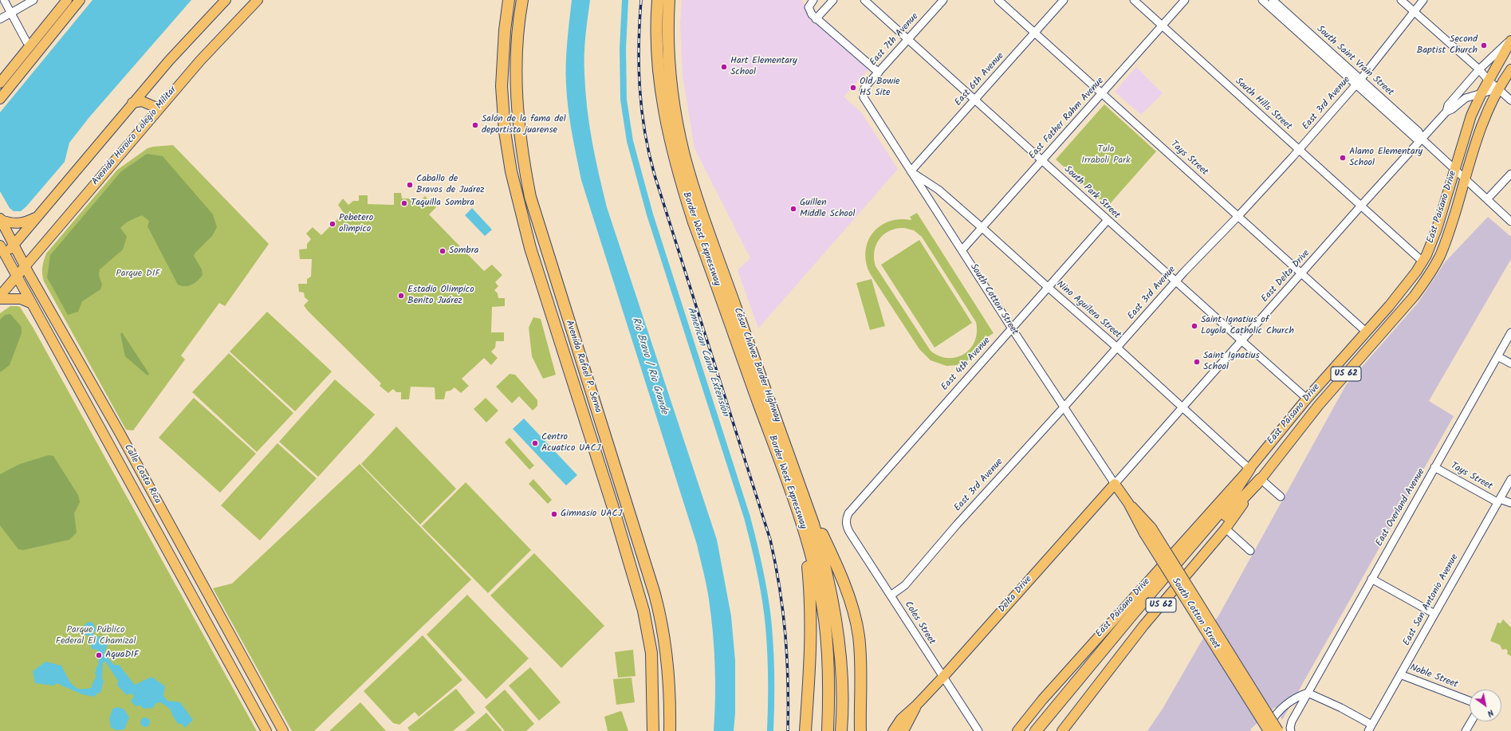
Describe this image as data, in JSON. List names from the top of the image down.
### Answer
{
  "streets": {
    "highway": ["Border West Expressway", "César Chávez Border Highway", "Avenida Rafael P. Serna"],
    "main road": [
      "Avenida Heroico Colegio Militar",
      "East Paisano Drive",
      "South Cotton Street",
      "US 62",
      "Calle Costa Rica",
      "Delta Drive"
    ],
    "street": [
      "East 7th Avenue",
      "South Saint Vrain Street",
      "East 6th Avenue",
      "East 3rd Avenue",
      "South Hills Street",
      "East Father Rahm Avenue",
      "Tays Street",
      "South Park Street",
      "East Delta Drive",
      "Nino Aguilera Street",
      "East 4th Avenue",
      "East Overland Avenue",
      "East San Antonio Avenue",
      "Coles Street",
      "Noble Street"
    ]
  },
  "crossings": [
    ["East 7th Avenue", "South Park Street"],
    ["East 7th Avenue", "South Cotton Street"],
    ["South Saint Vrain Street", "East 3rd Avenue"],
    ["South Saint Vrain Street", "East Paisano Drive"],
    ["South Saint Vrain Street", "East Delta Drive"],
    ["East 6th Avenue", "Tays Street"],
    ["East 6th Avenue", "South Park Street"],
    ["East 6th Avenue", "South Cotton Street"],
    ["East 6th Avenue", "Nino Aguilera Street"],
    ["East 3rd Avenue", "South Hills Street"],
    ["East 3rd Avenue", "Tays Street"],
    ["East 3rd Avenue", "South Park Street"],
    ["East 3rd Avenue", "South Cotton Street"],
    ["East 3rd Avenue", "Nino Aguilera Street"],
    ["East 3rd Avenue", "Coles Street"],
    ["South Hills Street", "East Father Rahm Avenue"],
    ["South Hills Street", "East Paisano Drive"],
    ["South Hills Street", "East Delta Drive"],
    ["East Father Rahm Avenue", "Tays Street"],
    ["East Father Rahm Avenue", "South Park Street"],
    ["East Father Rahm Avenue", "South Cotton Street"],
    ["East Father Rahm Avenue", "Nino Aguilera Street"],
    ["Avenida Heroico Colegio Militar", "Calle Costa Rica"],
    ["Tays Street", "East Paisano Drive"],
    ["Tays Street", "East Delta Drive"],
    ["Tays Street", "East Overland Avenue"],
    ["Tays Street", "East San Antonio Avenue"],
    ["South Park Street", "East Paisano Drive"],
    ["South Park Street", "East Delta Drive"],
    ["South Park Street", "East 4th Avenue"],
    ["East Paisano Drive", "East Delta Drive"],
    ["East Paisano Drive", "Nino Aguilera Street"],
    ["Border West Expressway", "César Chávez Border Highway"],
    ["East Delta Drive", "South Cotton Street"],
    ["East Delta Drive", "Nino Aguilera Street"],
    ["East Delta Drive", "Delta Drive"],
    ["South Cotton Street", "Nino Aguilera Street"],
    ["South Cotton Street", "East 4th Avenue"],
    ["South Cotton Street", "Delta Drive"],
    ["Nino Aguilera Street", "East 4th Avenue"],
    ["East 4th Avenue", "Coles Street"],
    ["Delta Drive", "Coles Street"],
    ["East San Antonio Avenue", "Noble Street"]
  ],
  "water": ["American Canal Extension", "Río Bravo / Rio Grande"],
  "parks": ["Tula Irraboli Park", "Parque DIF", "Parque Público Federal El Chamizal"],
  "places": [
    "Second Baptist Church",
    "Hart Elementary School",
    "Old Bowie HS Site",
    "Salón de la fama del deportista juarense",
    "Alamo Elementary School",
    "Caballo de Bravos de Juárez",
    "Taquilla Sombra",
    "Guillen Middle School",
    "Pebetero olìmpico",
    "Sombra",
    "Estadio Olimpico Benito Juárez",
    "Saint Ignatius of Loyola Catholic Church",
    "Saint Ignatius School",
    "Centro Acuatico UACJ",
    "Gimnasio UACJ",
    "AquaDIF"
  ],
  "north": "bottom right"
}
